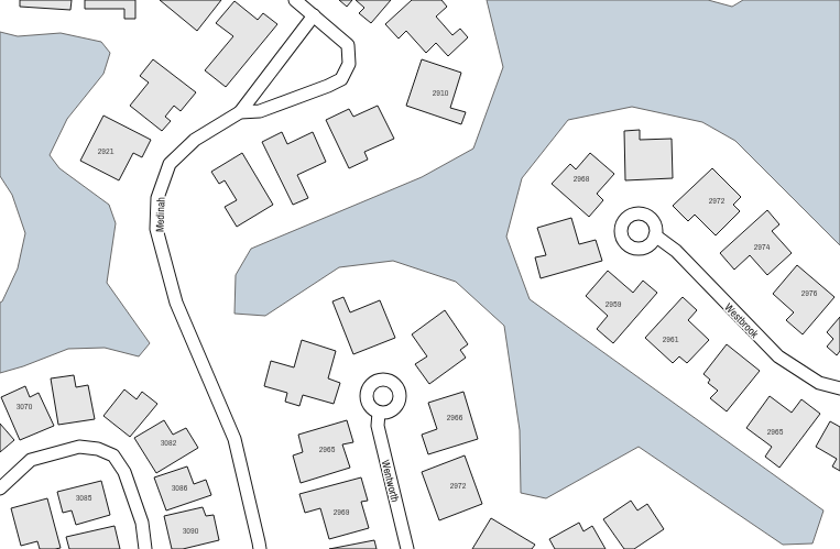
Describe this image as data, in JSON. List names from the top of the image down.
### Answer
{
  "streets": {
    "street": ["Medinah", "Westbrook", "Wentworth"]
  },
  "house_numbers": [
    "2910",
    "2921",
    "2968",
    "2972",
    "2974",
    "2976",
    "2959",
    "2961",
    "3070",
    "2966",
    "2965",
    "3082",
    "2965",
    "2972",
    "3086",
    "3085",
    "2969",
    "3090"
  ]
}
